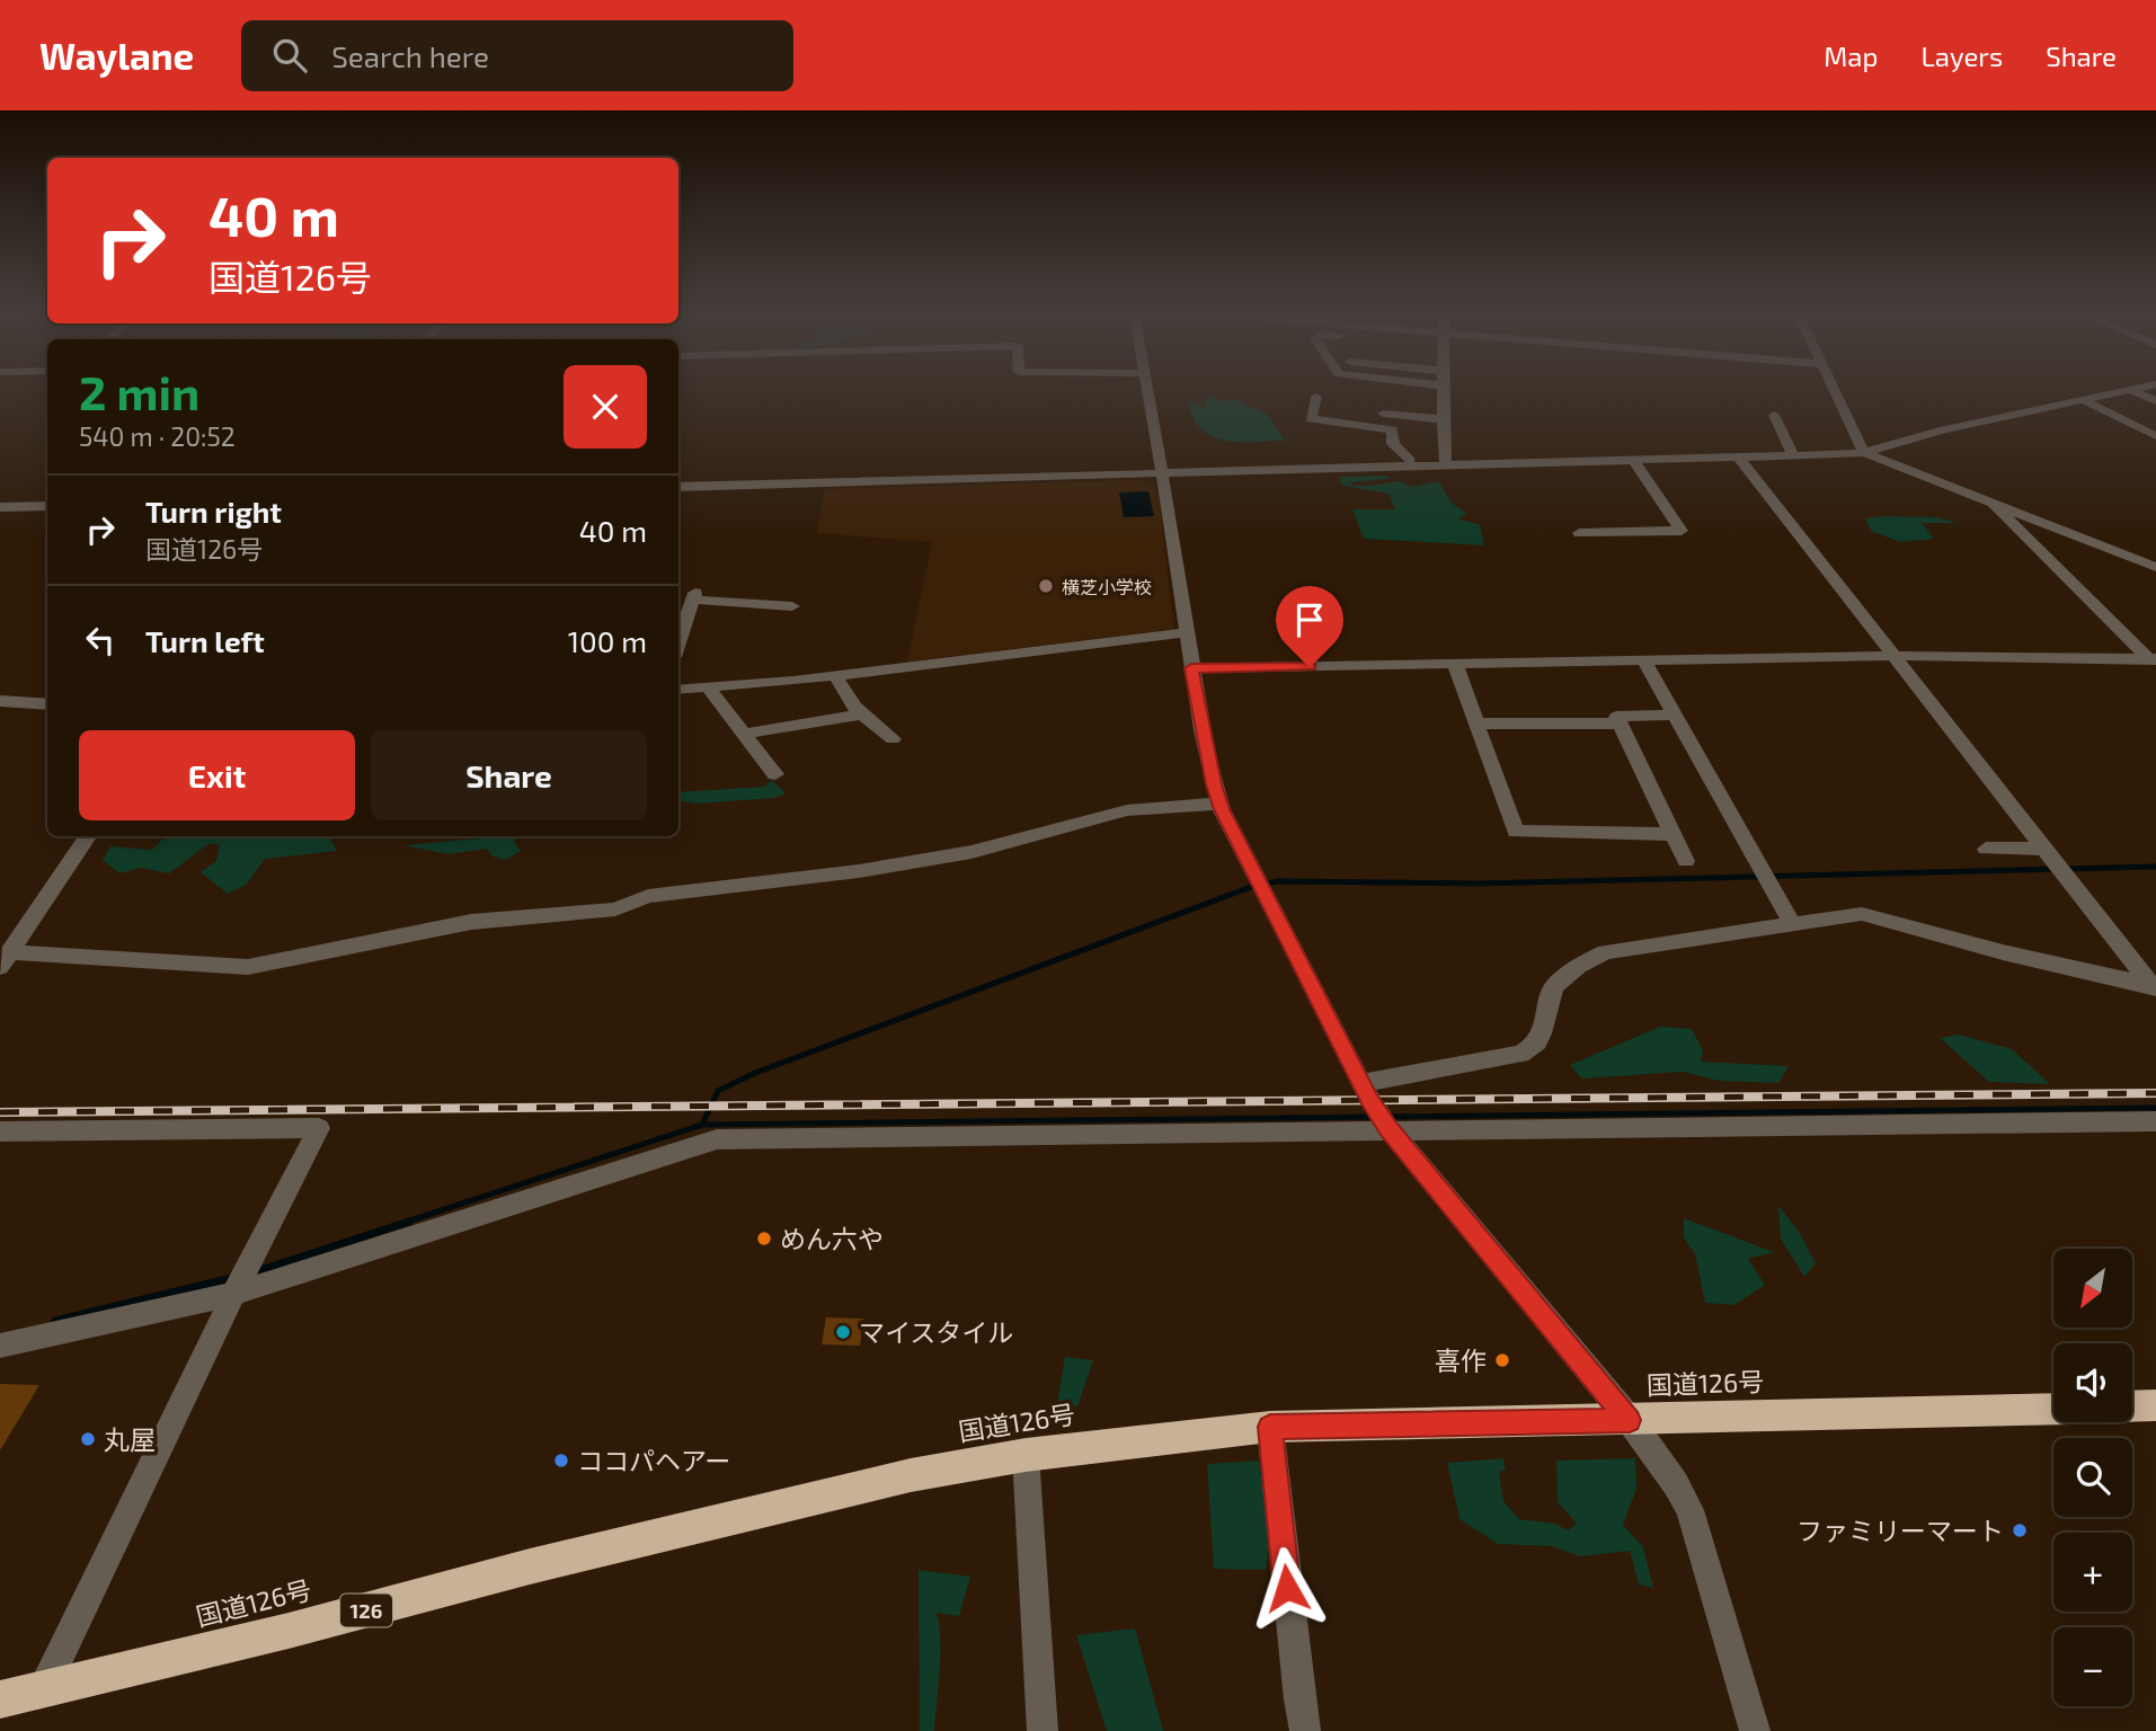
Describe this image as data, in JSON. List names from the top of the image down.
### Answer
{
  "streets": {
    "highway": ["国道126号", "126"]
  },
  "places": [
    "横芝小学校",
    "めん六や",
    "マイスタイル",
    "喜作",
    "丸屋",
    "ココパヘアー",
    "ファミリーマート"
  ],
  "north": "bottom left",
  "page": {
    "header": "Waylane",
    "search": "Search here",
    "nav": ["Map", "Layers", "Share"],
    "turn": ["40 m", "国道126号"],
    "heading": ["2 min", "540 m · 20:52"],
    "list": [
      {
        "name": "Turn right",
        "note": "国道126号",
        "value": "40 m"
      },
      {
        "name": "Turn left",
        "value": "100 m"
      }
    ],
    "buttons": ["Exit", "Share"],
    "map_buttons": ["+", "−"]
  }
}
